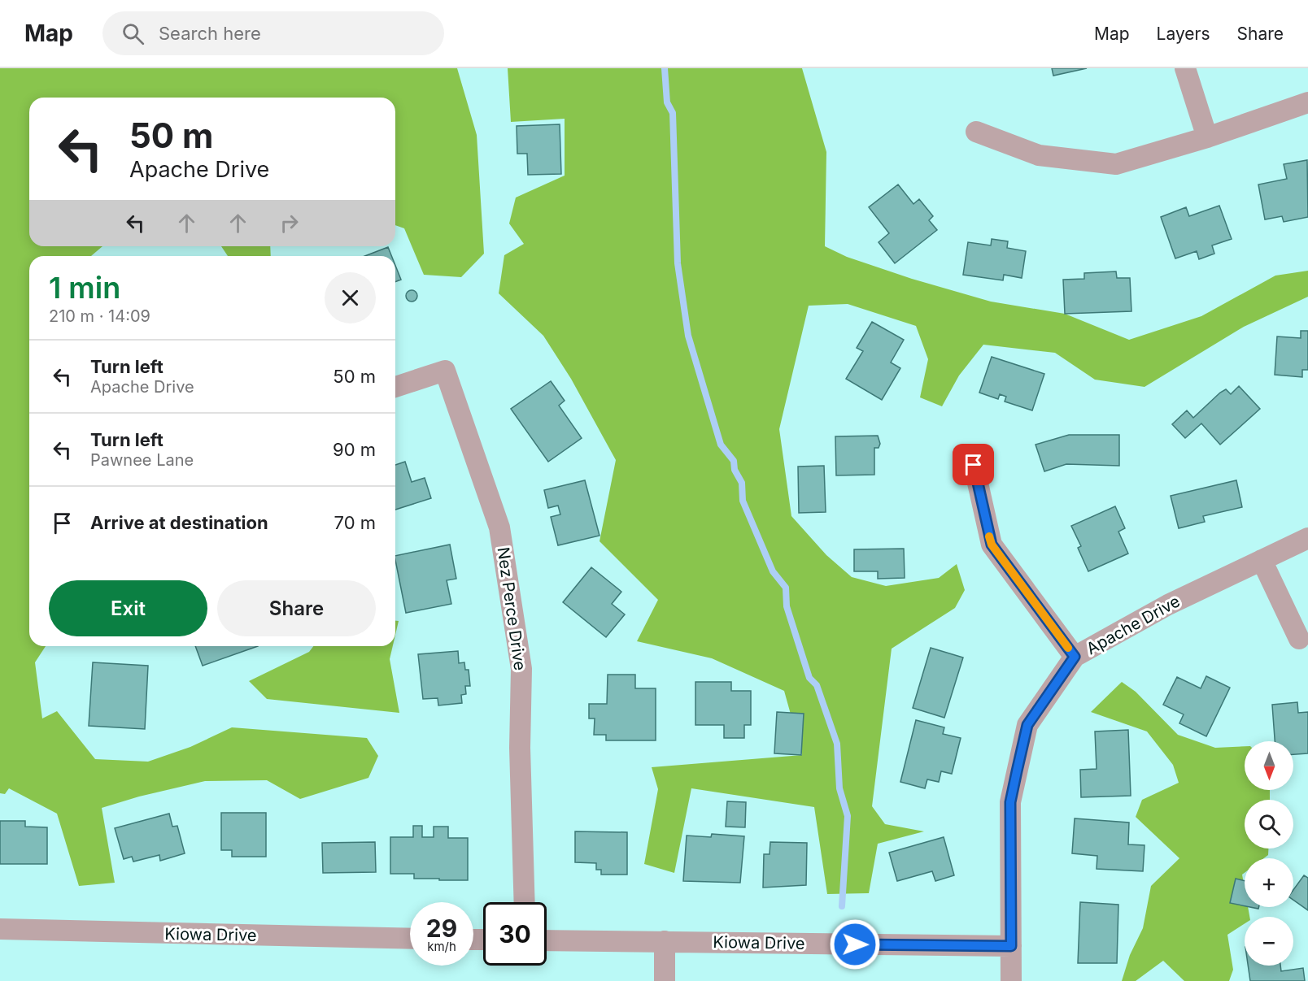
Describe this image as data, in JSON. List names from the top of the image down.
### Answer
{
  "streets": {
    "street": ["Nez Perce Drive", "Apache Drive", "Kiowa Drive"]
  },
  "crossings": [
    ["Apache Drive", "Kiowa Drive"]
  ],
  "north": "bottom",
  "page": {
    "header": "Map",
    "search": "Search here",
    "nav": ["Map", "Layers", "Share"],
    "turn": ["50 m", "Apache Drive"],
    "heading": ["1 min", "210 m · 14:09"],
    "list": [
      {
        "name": "Turn left",
        "note": "Apache Drive",
        "value": "50 m"
      },
      {
        "name": "Turn left",
        "note": "Pawnee Lane",
        "value": "90 m"
      },
      {
        "name": "Arrive at destination",
        "value": "70 m"
      }
    ],
    "buttons": ["Exit", "Share"],
    "map_buttons": ["+", "−"],
    "speed": "29 km/h",
    "limit": "30"
  }
}
